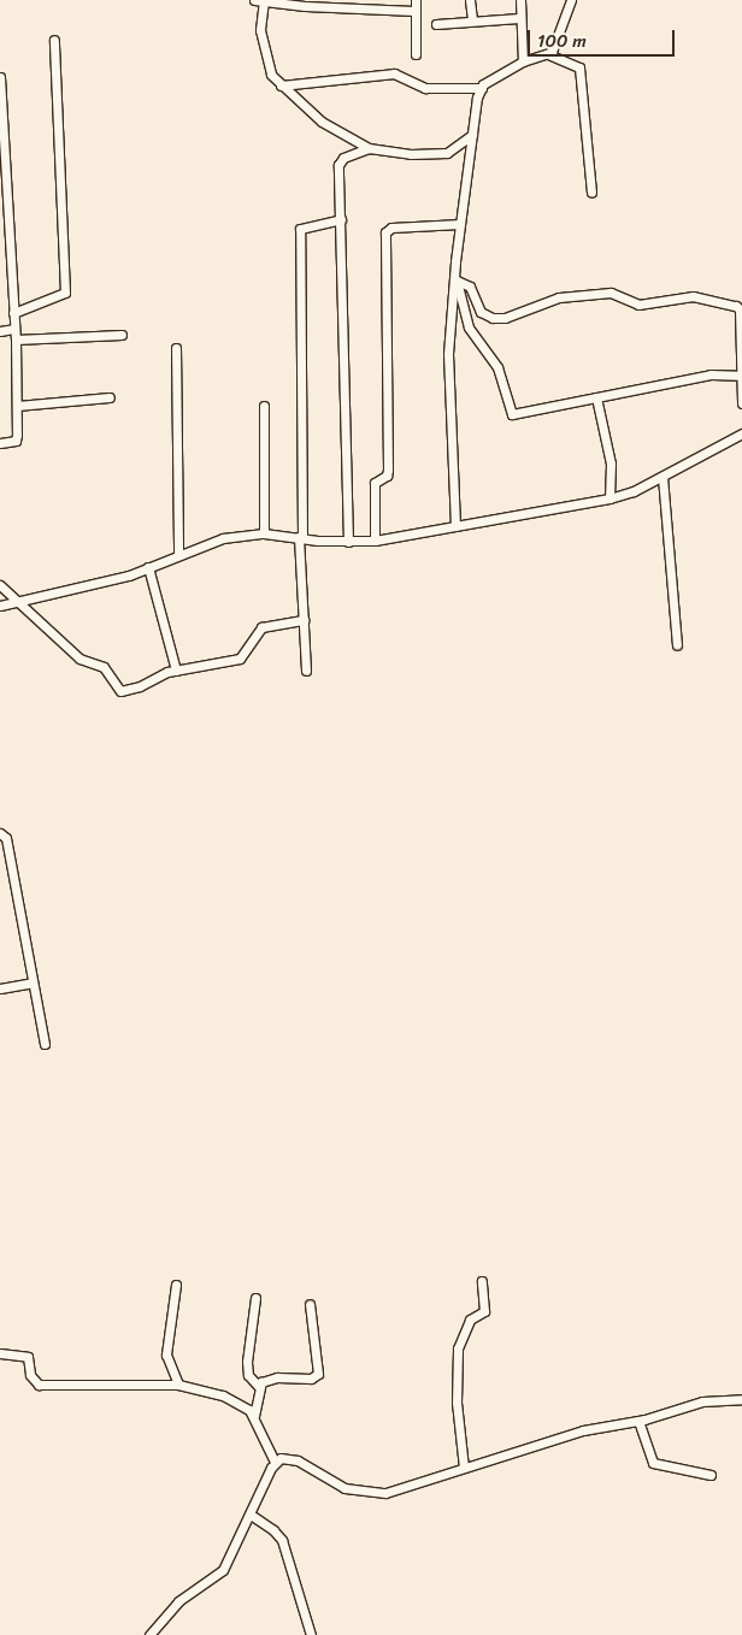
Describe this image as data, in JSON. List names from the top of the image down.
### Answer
{
  "scale_bar": "100 m"
}
